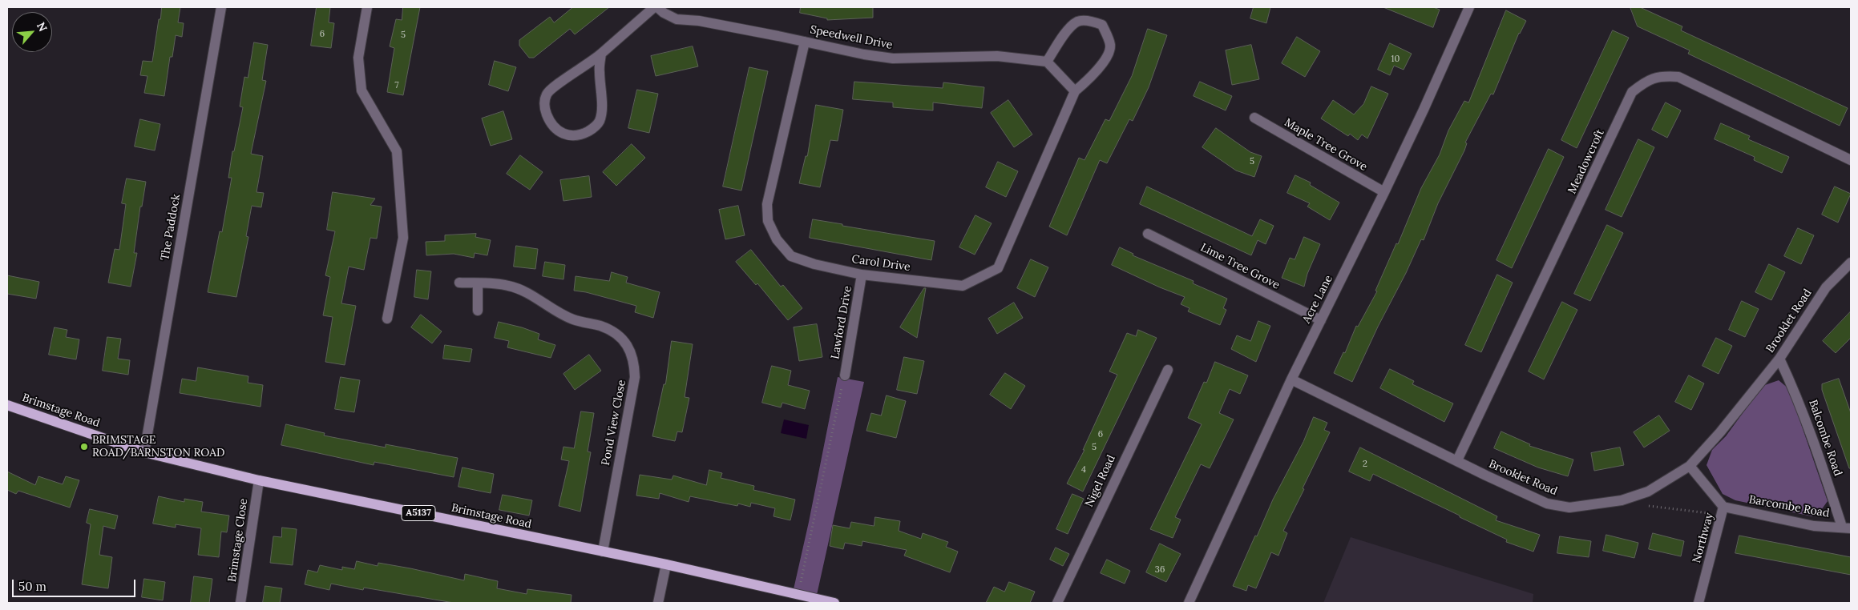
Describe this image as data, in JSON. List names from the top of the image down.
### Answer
{
  "streets": {
    "main road": ["Brimstage Road", "A5137"],
    "street": [
      "Speedwell Drive",
      "Maple Tree Grove",
      "Meadowcroft",
      "The Paddock",
      "Carol Drive",
      "Lime Tree Grove",
      "Acre Lane",
      "Brooklet Road",
      "Lawford Drive",
      "Pond View Close",
      "Balcombe Road",
      "Nigel Road",
      "Barcombe Road",
      "Northway",
      "Brimstage Close"
    ]
  },
  "crossings": [
    ["Speedwell Drive", "Carol Drive"],
    ["Maple Tree Grove", "Acre Lane"],
    ["Meadowcroft", "Brooklet Road"],
    ["The Paddock", "Brimstage Road"],
    ["Carol Drive", "Lawford Drive"],
    ["Lime Tree Grove", "Acre Lane"],
    ["Acre Lane", "Brooklet Road"],
    ["Brooklet Road", "Balcombe Road"],
    ["Brooklet Road", "Northway"],
    ["Brimstage Road", "Pond View Close"],
    ["Brimstage Road", "Brimstage Close"],
    ["Balcombe Road", "Barcombe Road"],
    ["Barcombe Road", "Northway"]
  ],
  "places": ["BRIMSTAGE ROAD/BARNSTON ROAD"],
  "house_numbers": [
    "6",
    "5",
    "10",
    "7",
    "5",
    "6",
    "5",
    "2",
    "4",
    "36"
  ],
  "scale_bar": "50 m",
  "north": "top right"
}
